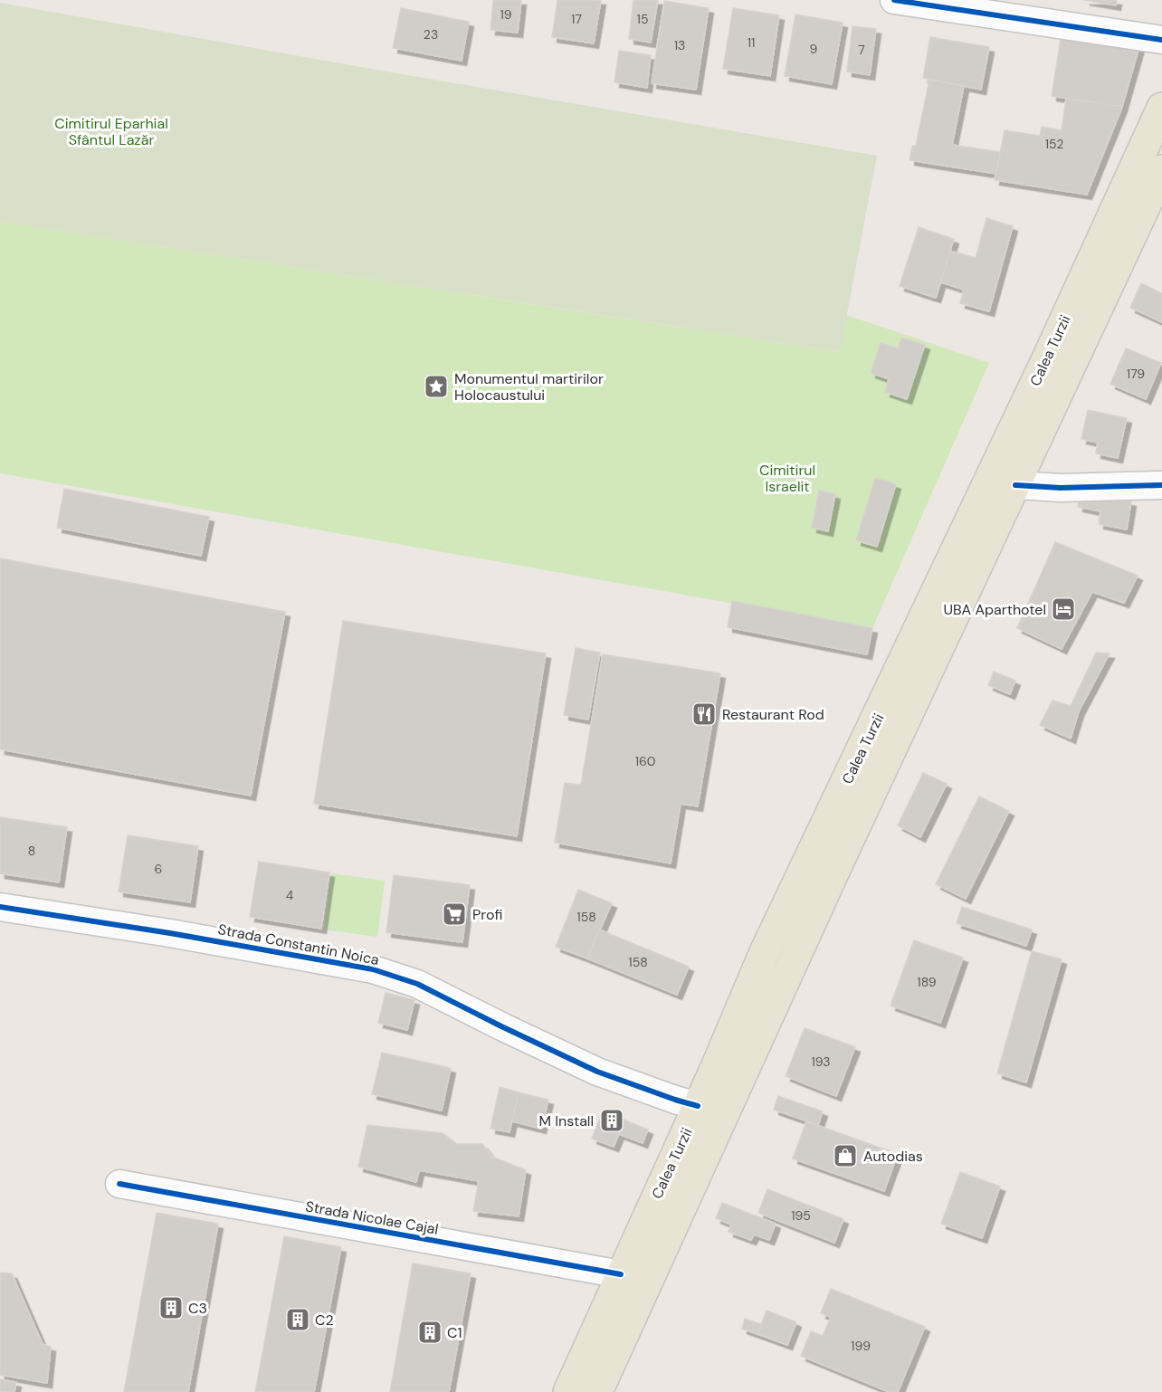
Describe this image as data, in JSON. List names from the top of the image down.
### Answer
{
  "streets": {
    "main road": ["Calea Turzii"],
    "street": ["Strada Constantin Noica", "Strada Nicolae Cajal"]
  },
  "crossings": [
    ["Calea Turzii", "Strada Constantin Noica"],
    ["Calea Turzii", "Strada Nicolae Cajal"]
  ],
  "parks": ["Cimitirul Eparhial Sfântul Lazăr", "Cimitirul Israelit"],
  "places": {
    "place": ["Monumentul martirilor Holocaustului"],
    "hotel": ["UBA Aparthotel"],
    "restaurant": ["Restaurant Rod"],
    "supermarket": ["Profi"],
    "building": [
      "M Install",
      "C3",
      "C2",
      "C1"
    ],
    "shop": ["Autodias"]
  },
  "house_numbers": [
    "19",
    "17",
    "15",
    "23",
    "11",
    "13",
    "9",
    "7",
    "152",
    "179",
    "160",
    "8",
    "6",
    "4",
    "158",
    "158",
    "189",
    "193",
    "195",
    "199"
  ]
}
